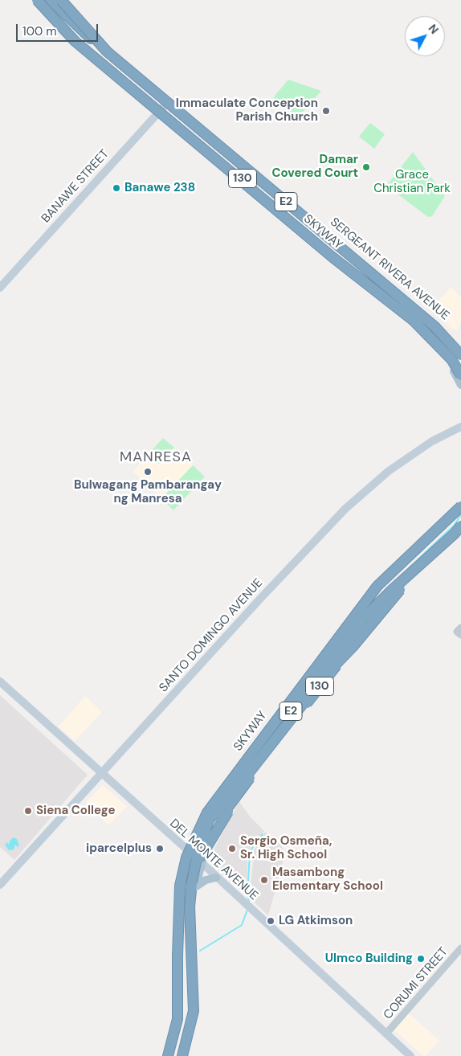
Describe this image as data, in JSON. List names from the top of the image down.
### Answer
{
  "streets": {
    "highway": ["E2", "SKYWAY"],
    "main road": [
      "130",
      "BANAWE STREET",
      "SERGEANT RIVERA AVENUE",
      "SANTO DOMINGO AVENUE",
      "DEL MONTE AVENUE"
    ],
    "street": ["CORUMI STREET"]
  },
  "crossings": [
    ["130", "BANAWE STREET"],
    ["130", "SKYWAY"],
    ["130", "DEL MONTE AVENUE"],
    ["BANAWE STREET", "SERGEANT RIVERA AVENUE"],
    ["SKYWAY", "SERGEANT RIVERA AVENUE"],
    ["SKYWAY", "DEL MONTE AVENUE"],
    ["SANTO DOMINGO AVENUE", "DEL MONTE AVENUE"],
    ["DEL MONTE AVENUE", "CORUMI STREET"]
  ],
  "districts": ["MANRESA"],
  "parks": ["Grace Christian Park"],
  "places": [
    "Immaculate Conception Parish Church",
    "Damar Covered Court",
    "Banawe 238",
    "Bulwagang Pambarangay ng Manresa",
    "Siena College",
    "iparcelplus",
    "Sergio Osmeña, Sr. High School",
    "Masambong Elementary School",
    "LG Atkimson",
    "Ulmco Building"
  ],
  "scale_bar": "100 m",
  "north": "top right"
}
